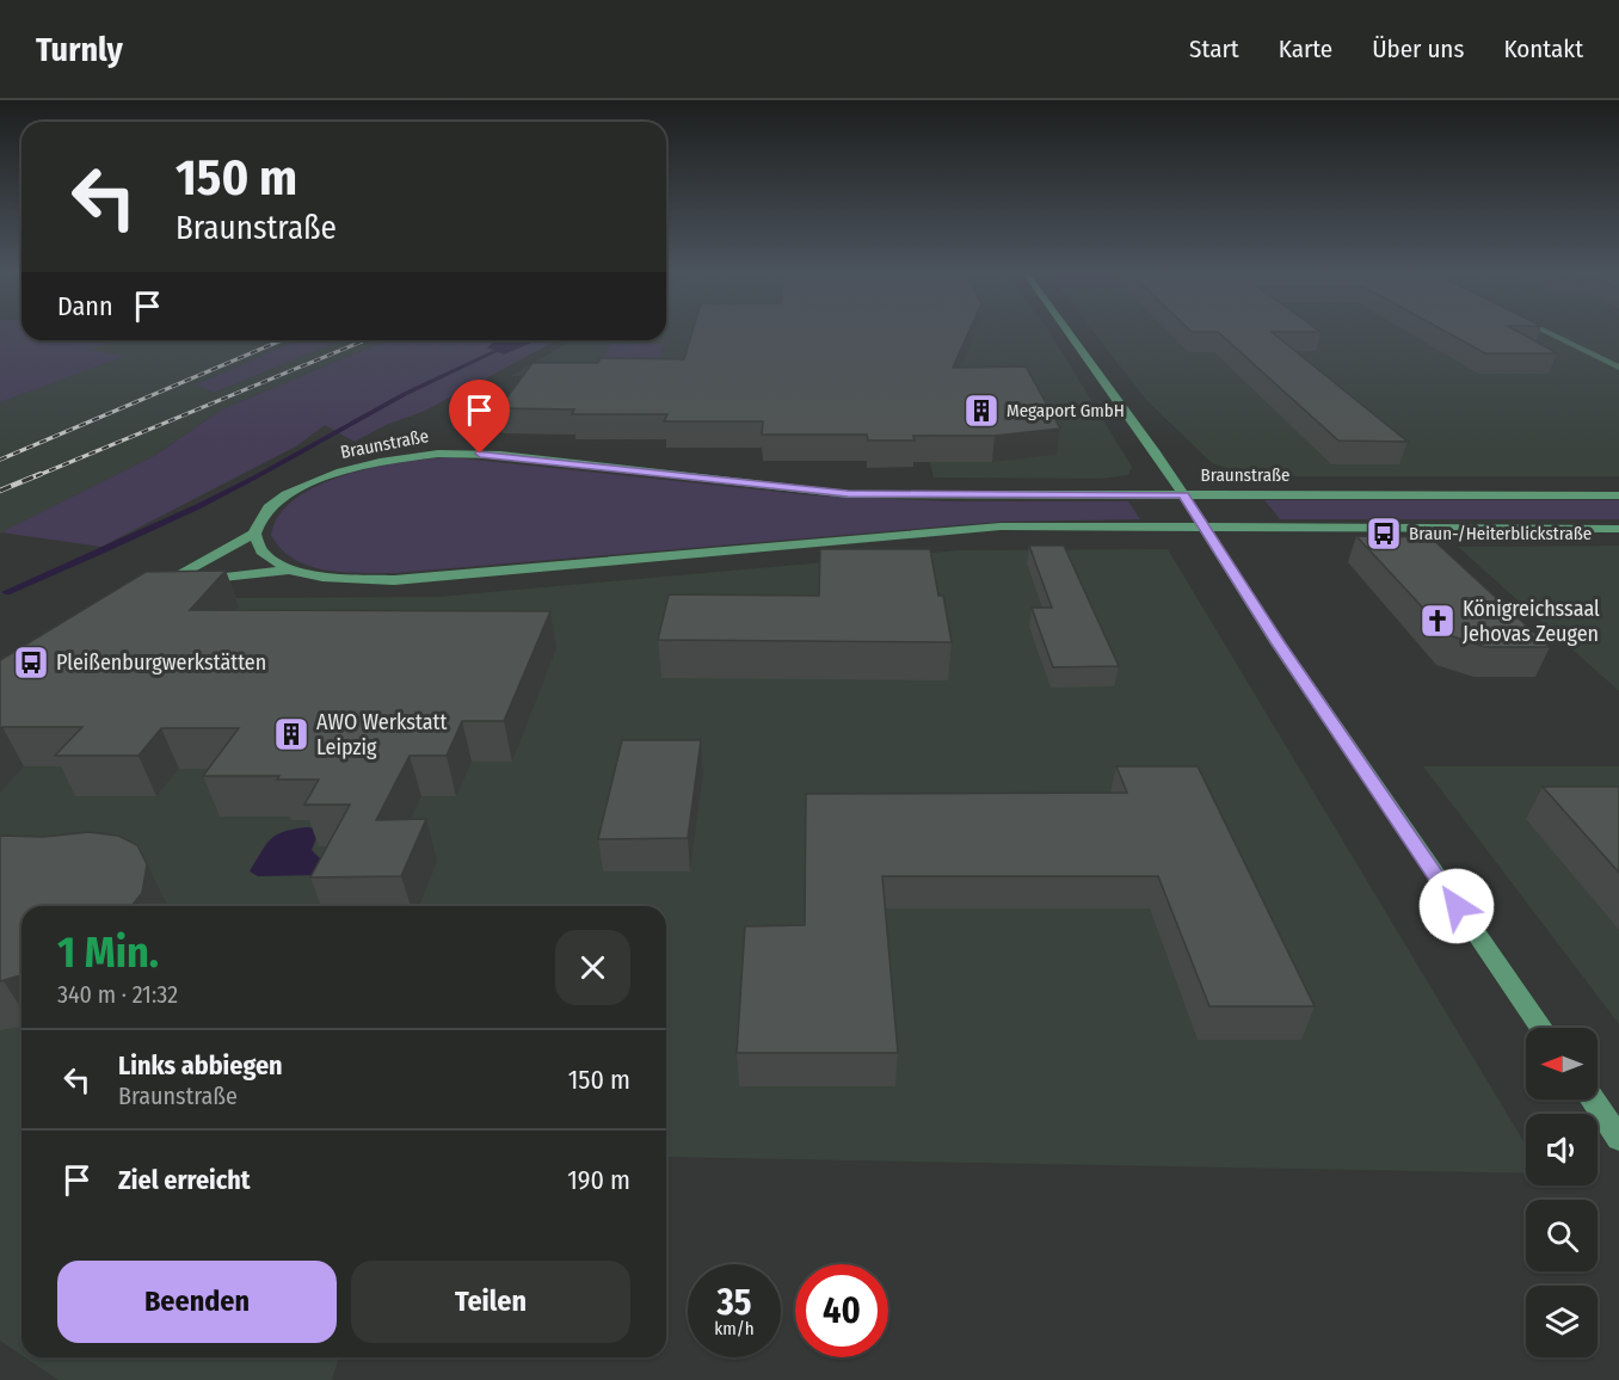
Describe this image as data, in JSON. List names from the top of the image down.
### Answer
{
  "streets": {
    "main road": ["Braunstraße"]
  },
  "places": {
    "building": ["Megaport GmbH", "AWO Werkstatt Leipzig"],
    "bus stop": ["Braun-/Heiterblickstraße", "Pleißenburgwerkstätten"],
    "church": ["Königreichssaal Jehovas Zeugen"]
  },
  "north": "left",
  "page": {
    "header": "Turnly",
    "nav": [
      "Start",
      "Karte",
      "Über uns",
      "Kontakt"
    ],
    "turn": ["150 m", "Braunstraße"],
    "then": "Dann",
    "heading": ["1 Min.", "340 m · 21:32"],
    "list": [
      {
        "name": "Links abbiegen",
        "note": "Braunstraße",
        "value": "150 m"
      },
      {
        "name": "Ziel erreicht",
        "value": "190 m"
      }
    ],
    "buttons": ["Beenden", "Teilen"],
    "speed": "35 km/h",
    "limit": "40"
  }
}
